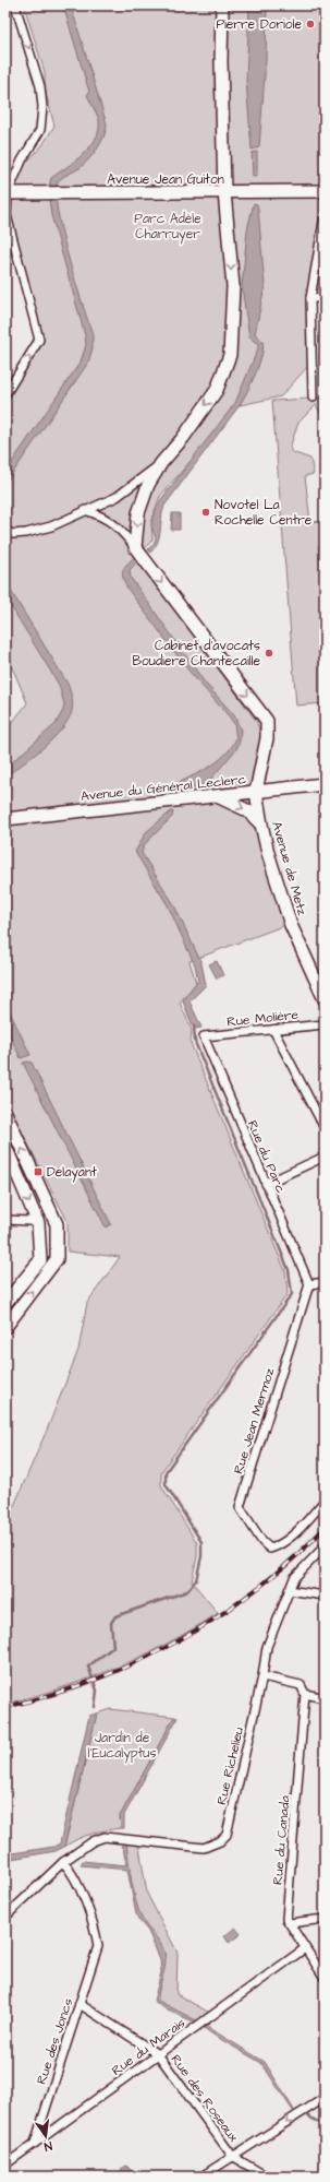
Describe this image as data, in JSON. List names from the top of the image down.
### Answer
{
  "streets": {
    "street": [
      "Avenue Jean Guiton",
      "Avenue du Général Leclerc",
      "Avenue de Metz",
      "Rue Molière",
      "Rue du Parc",
      "Rue Jean Mermoz",
      "Rue Richelieu",
      "Rue du Canada",
      "Rue des Joncs",
      "Rue du Marais",
      "Rue des Roseaux"
    ]
  },
  "crossings": [
    ["Avenue du Général Leclerc", "Avenue de Metz"],
    ["Rue Molière", "Rue du Parc"],
    ["Rue du Parc", "Rue Jean Mermoz"],
    ["Rue Richelieu", "Rue des Joncs"],
    ["Rue du Canada", "Rue du Marais"],
    ["Rue des Joncs", "Rue du Marais"],
    ["Rue des Joncs", "Rue des Roseaux"],
    ["Rue du Marais", "Rue des Roseaux"]
  ],
  "parks": ["Parc Adèle Charruyer", "Jardin de l'Eucalyptus"],
  "places": {
    "other": ["Pierre Doriole", "Novotel La Rochelle Centre", "Cabinet d'avocats Boudiere Chantecaille"],
    "transit": ["Delayant"]
  },
  "north": "bottom"
}
